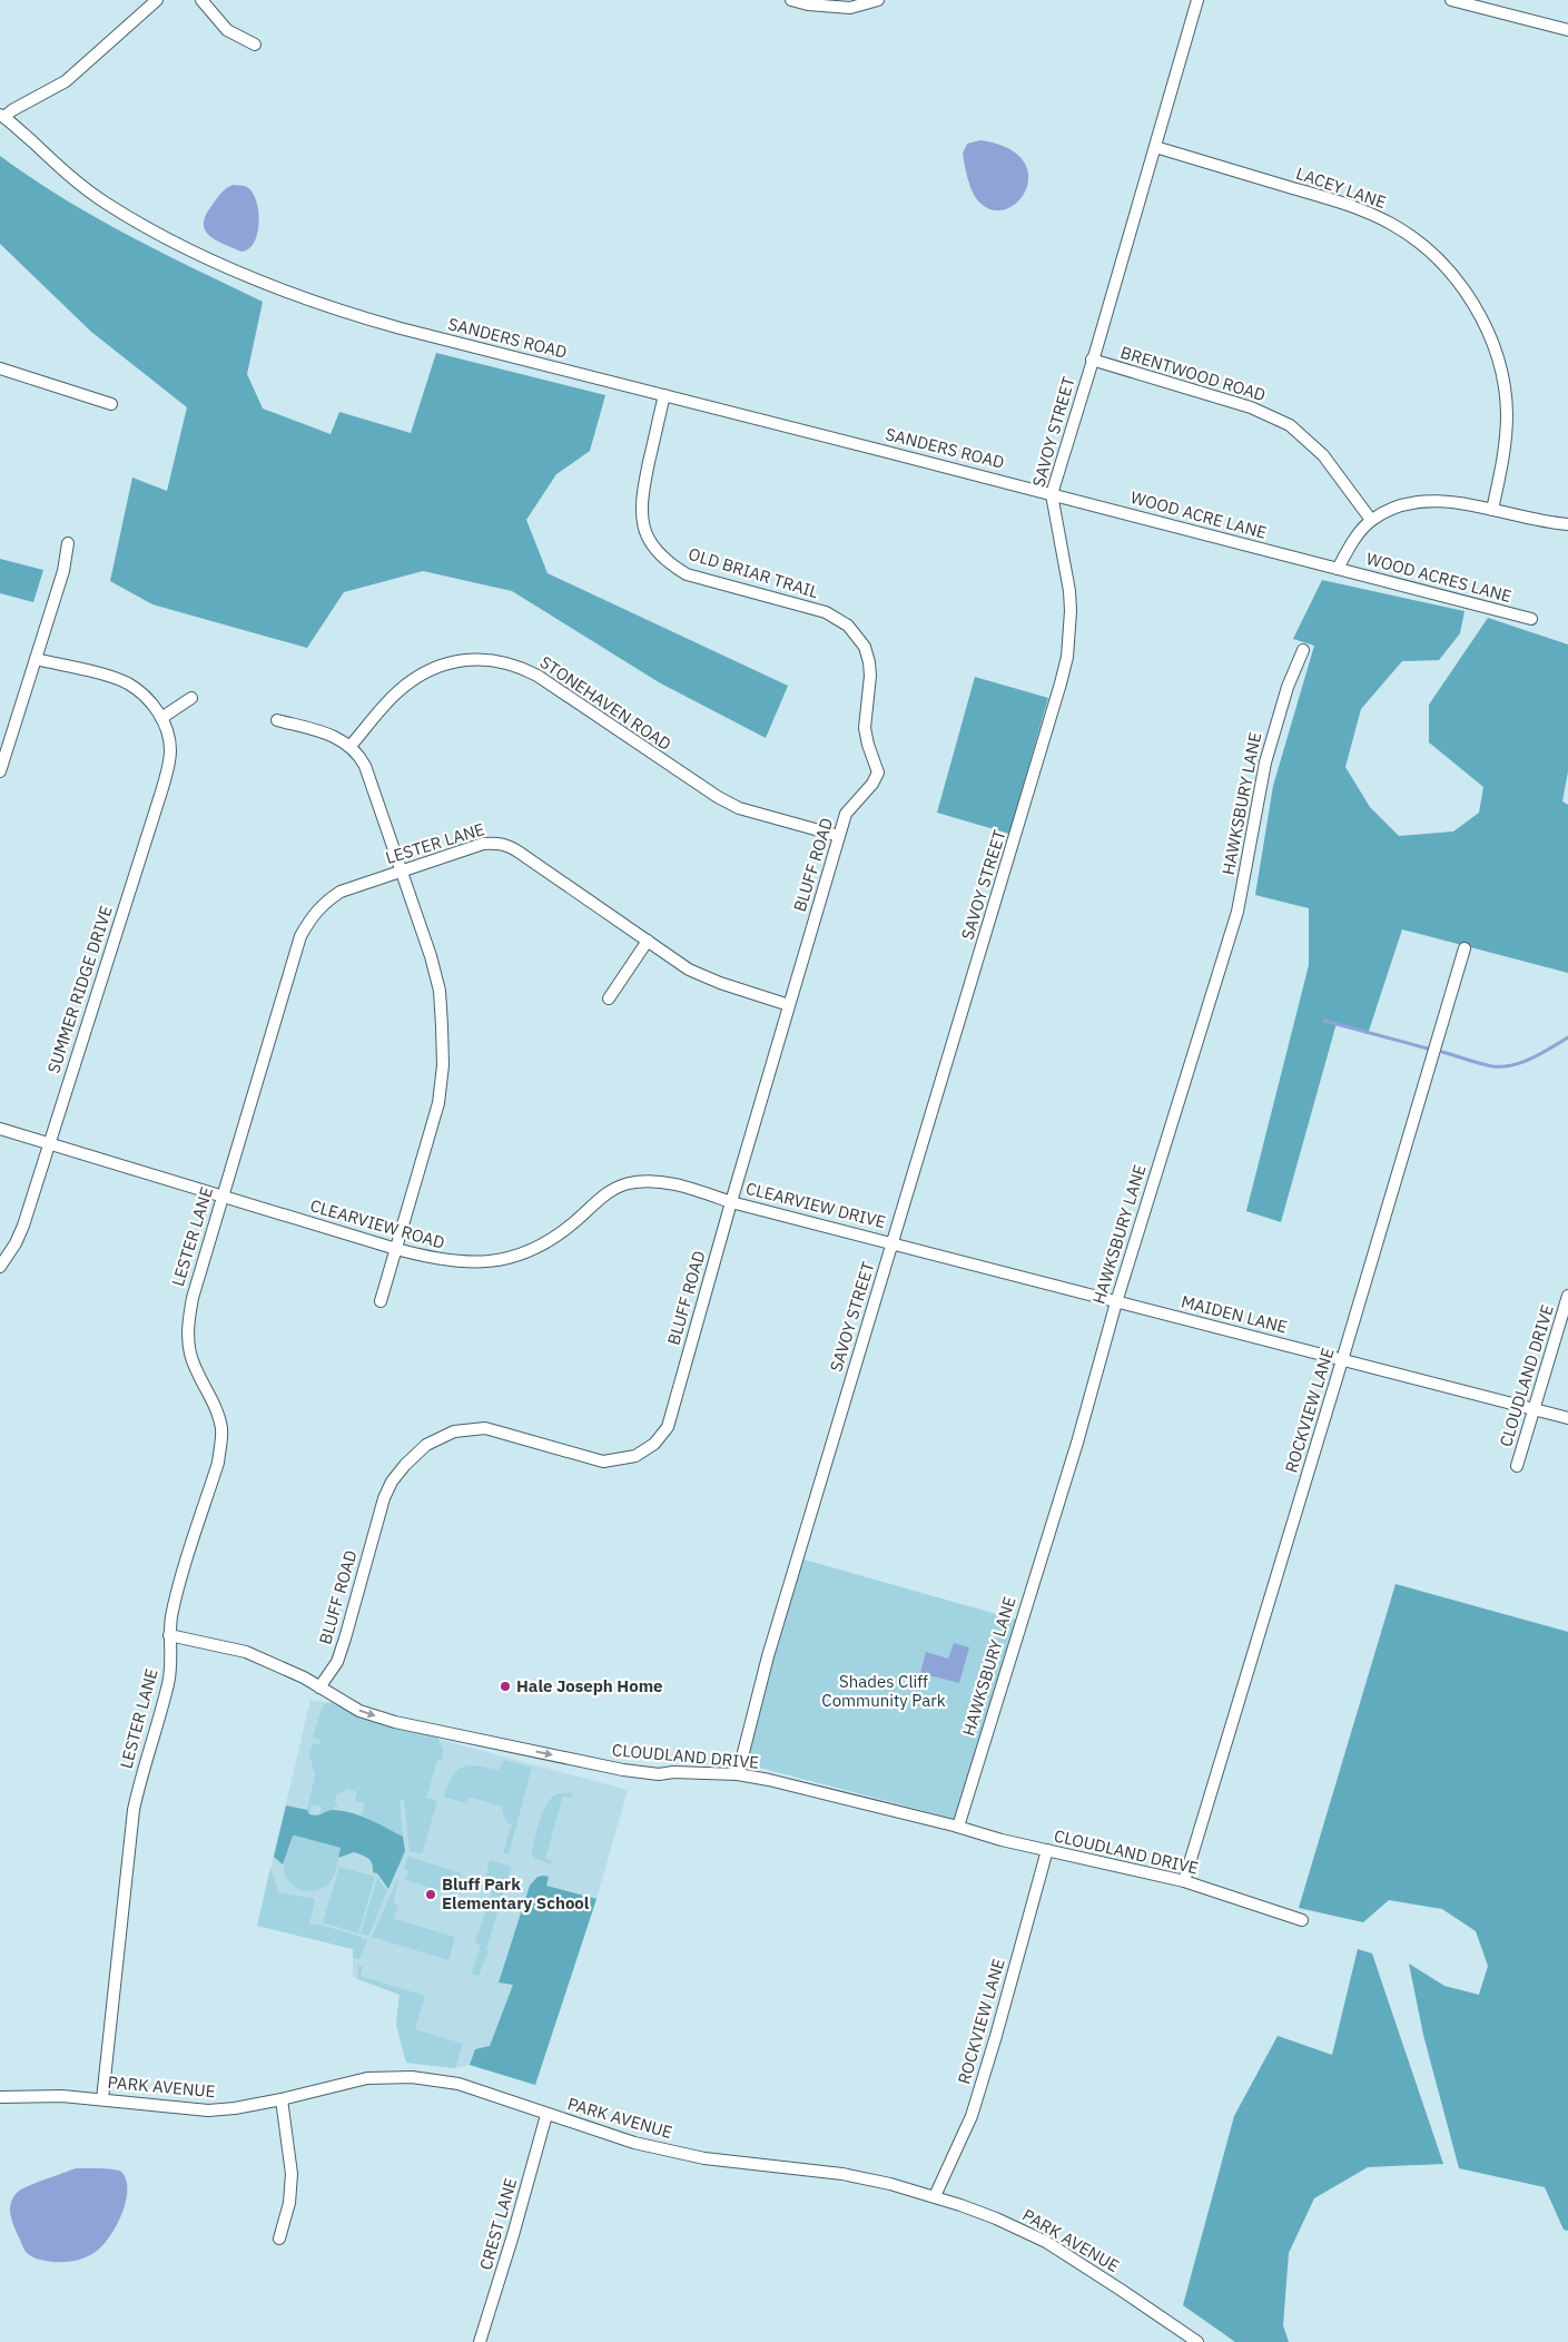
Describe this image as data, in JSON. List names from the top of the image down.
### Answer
{
  "streets": {
    "street": [
      "LACEY LANE",
      "SANDERS ROAD",
      "BRENTWOOD ROAD",
      "SAVOY STREET",
      "WOOD ACRE LANE",
      "OLD BRIAR TRAIL",
      "WOOD ACRES LANE",
      "STONEHAVEN ROAD",
      "HAWKSBURY LANE",
      "LESTER LANE",
      "BLUFF ROAD",
      "SUMMER RIDGE DRIVE",
      "CLEARVIEW DRIVE",
      "CLEARVIEW ROAD",
      "MAIDEN LANE",
      "CLOUDLAND DRIVE",
      "ROCKVIEW LANE",
      "PARK AVENUE",
      "CREST LANE"
    ]
  },
  "crossings": [
    ["LACEY LANE", "SAVOY STREET"],
    ["SANDERS ROAD", "SAVOY STREET"],
    ["SANDERS ROAD", "WOOD ACRE LANE"],
    ["SANDERS ROAD", "OLD BRIAR TRAIL"],
    ["BRENTWOOD ROAD", "SAVOY STREET"],
    ["SAVOY STREET", "WOOD ACRE LANE"],
    ["SAVOY STREET", "CLEARVIEW DRIVE"],
    ["SAVOY STREET", "MAIDEN LANE"],
    ["SAVOY STREET", "CLOUDLAND DRIVE"],
    ["WOOD ACRE LANE", "WOOD ACRES LANE"],
    ["OLD BRIAR TRAIL", "BLUFF ROAD"],
    ["STONEHAVEN ROAD", "BLUFF ROAD"],
    ["HAWKSBURY LANE", "MAIDEN LANE"],
    ["HAWKSBURY LANE", "CLOUDLAND DRIVE"],
    ["LESTER LANE", "BLUFF ROAD"],
    ["LESTER LANE", "CLEARVIEW ROAD"],
    ["LESTER LANE", "CLOUDLAND DRIVE"],
    ["LESTER LANE", "PARK AVENUE"],
    ["BLUFF ROAD", "CLEARVIEW DRIVE"],
    ["BLUFF ROAD", "CLEARVIEW ROAD"],
    ["BLUFF ROAD", "CLOUDLAND DRIVE"],
    ["SUMMER RIDGE DRIVE", "CLEARVIEW ROAD"],
    ["CLEARVIEW DRIVE", "CLEARVIEW ROAD"],
    ["CLEARVIEW DRIVE", "MAIDEN LANE"],
    ["MAIDEN LANE", "CLOUDLAND DRIVE"],
    ["MAIDEN LANE", "ROCKVIEW LANE"],
    ["CLOUDLAND DRIVE", "ROCKVIEW LANE"],
    ["ROCKVIEW LANE", "PARK AVENUE"],
    ["PARK AVENUE", "CREST LANE"]
  ],
  "parks": ["Shades Cliff Community Park"],
  "places": ["Hale Joseph Home", "Bluff Park Elementary School"]
}
